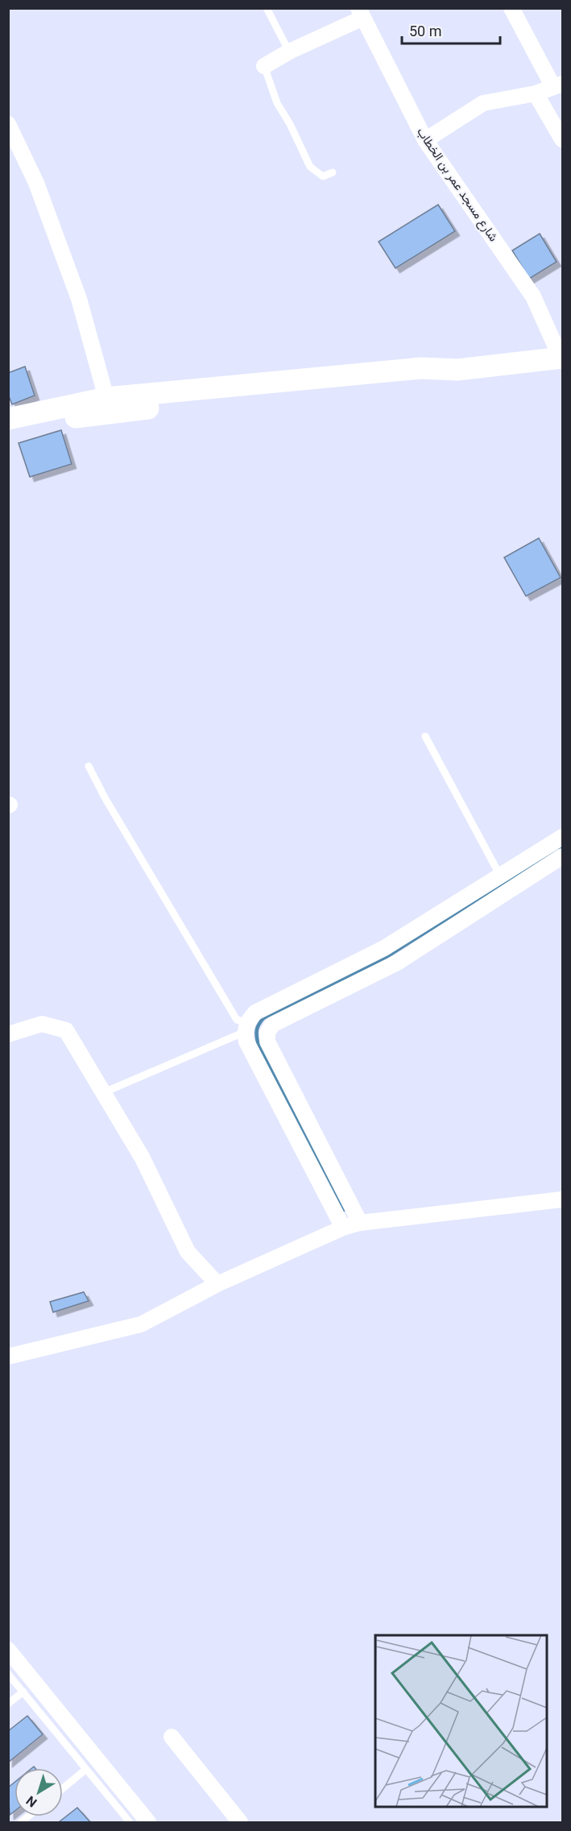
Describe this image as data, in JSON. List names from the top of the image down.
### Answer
{
  "streets": {
    "street": ["شارع مسجد عمر بن الخطاب"]
  },
  "scale_bar": "50 m",
  "north": "bottom left"
}
